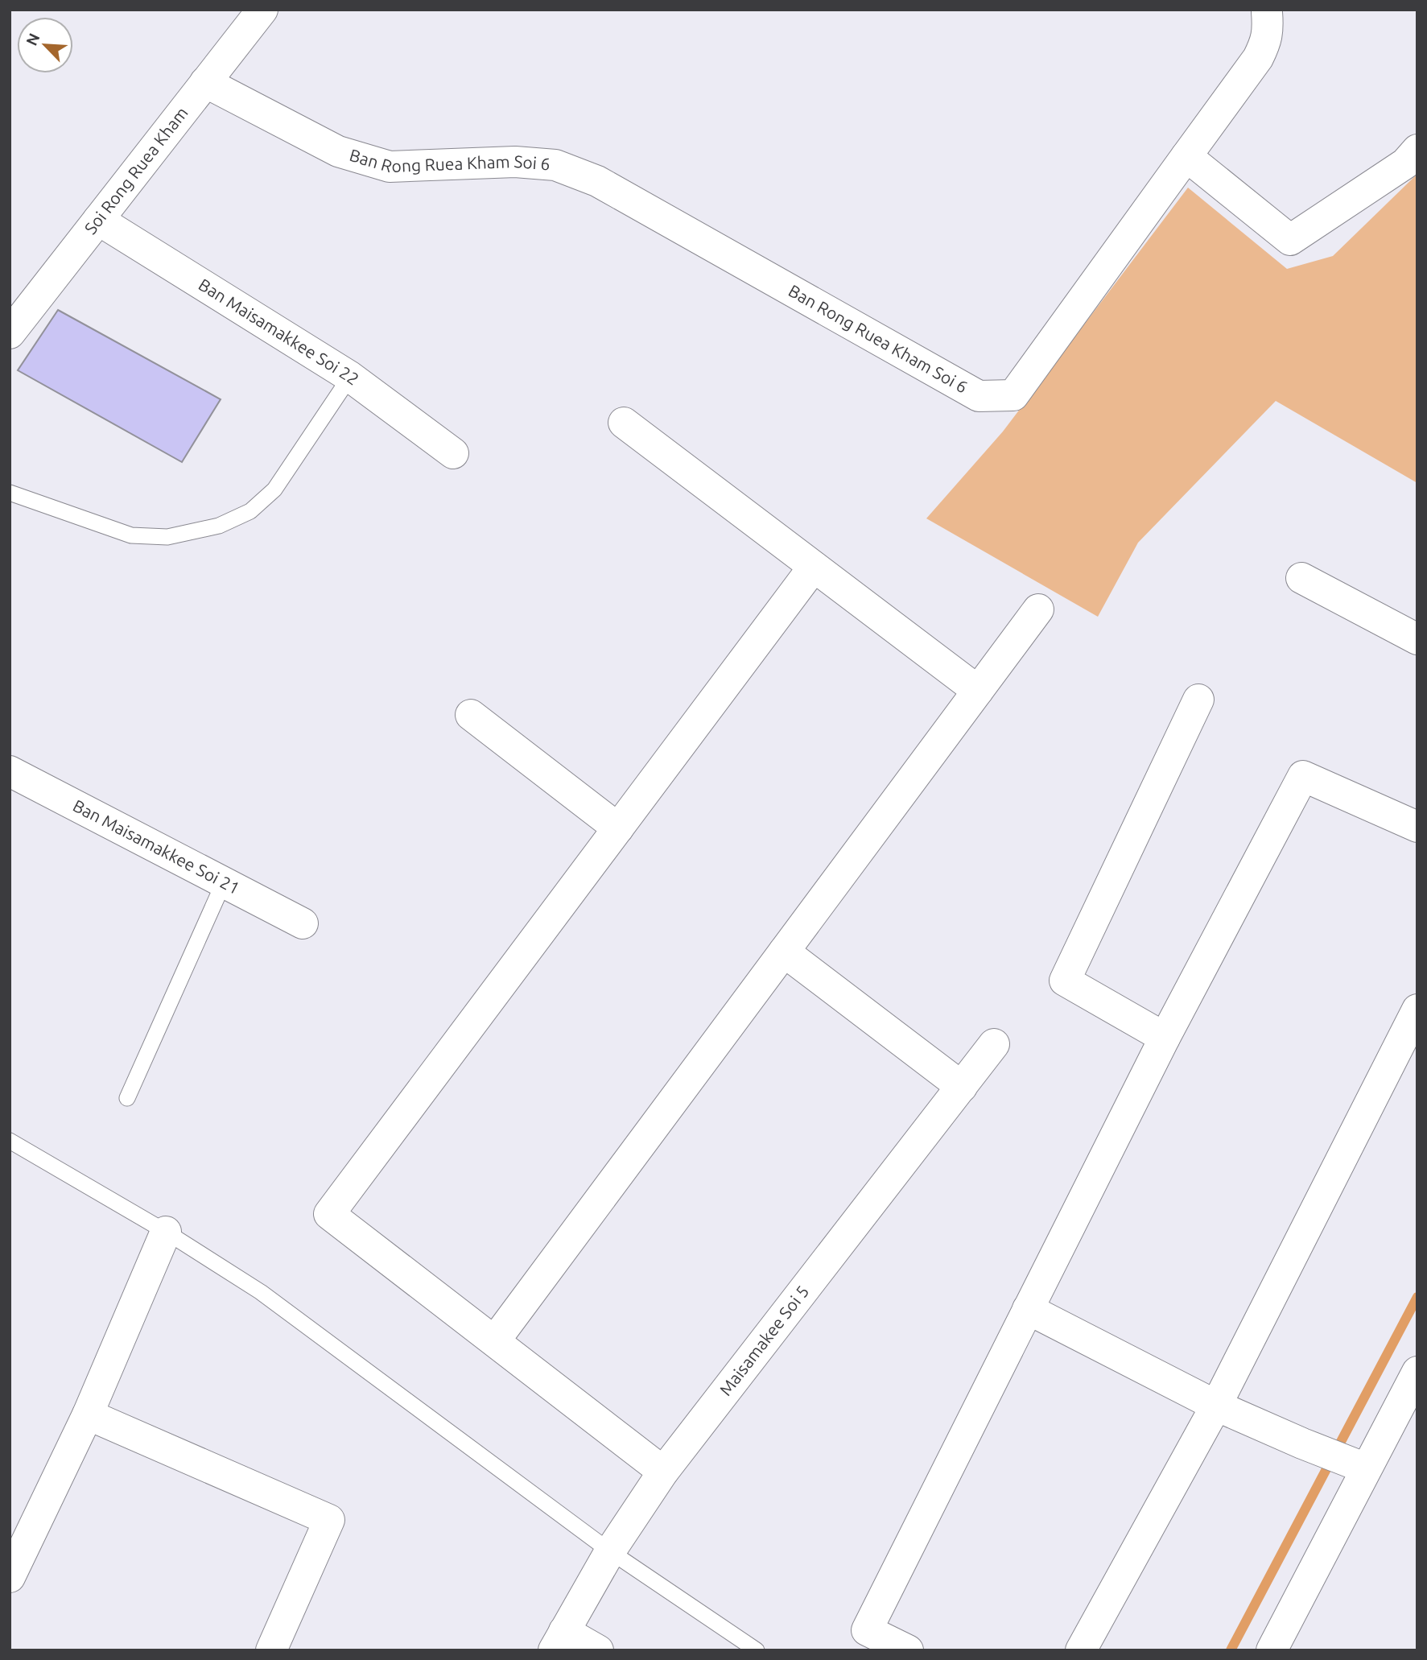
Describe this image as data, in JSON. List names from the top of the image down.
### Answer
{
  "streets": {
    "street": [
      "Ban Rong Ruea Kham Soi 6",
      "Soi Rong Ruea Kham",
      "Ban Maisamakkee Soi 22",
      "Ban Maisamakkee Soi 21",
      "Maisamakee Soi 5"
    ]
  },
  "crossings": [
    ["Ban Rong Ruea Kham Soi 6", "Soi Rong Ruea Kham"],
    ["Soi Rong Ruea Kham", "Ban Maisamakkee Soi 22"]
  ],
  "north": "top left"
}
